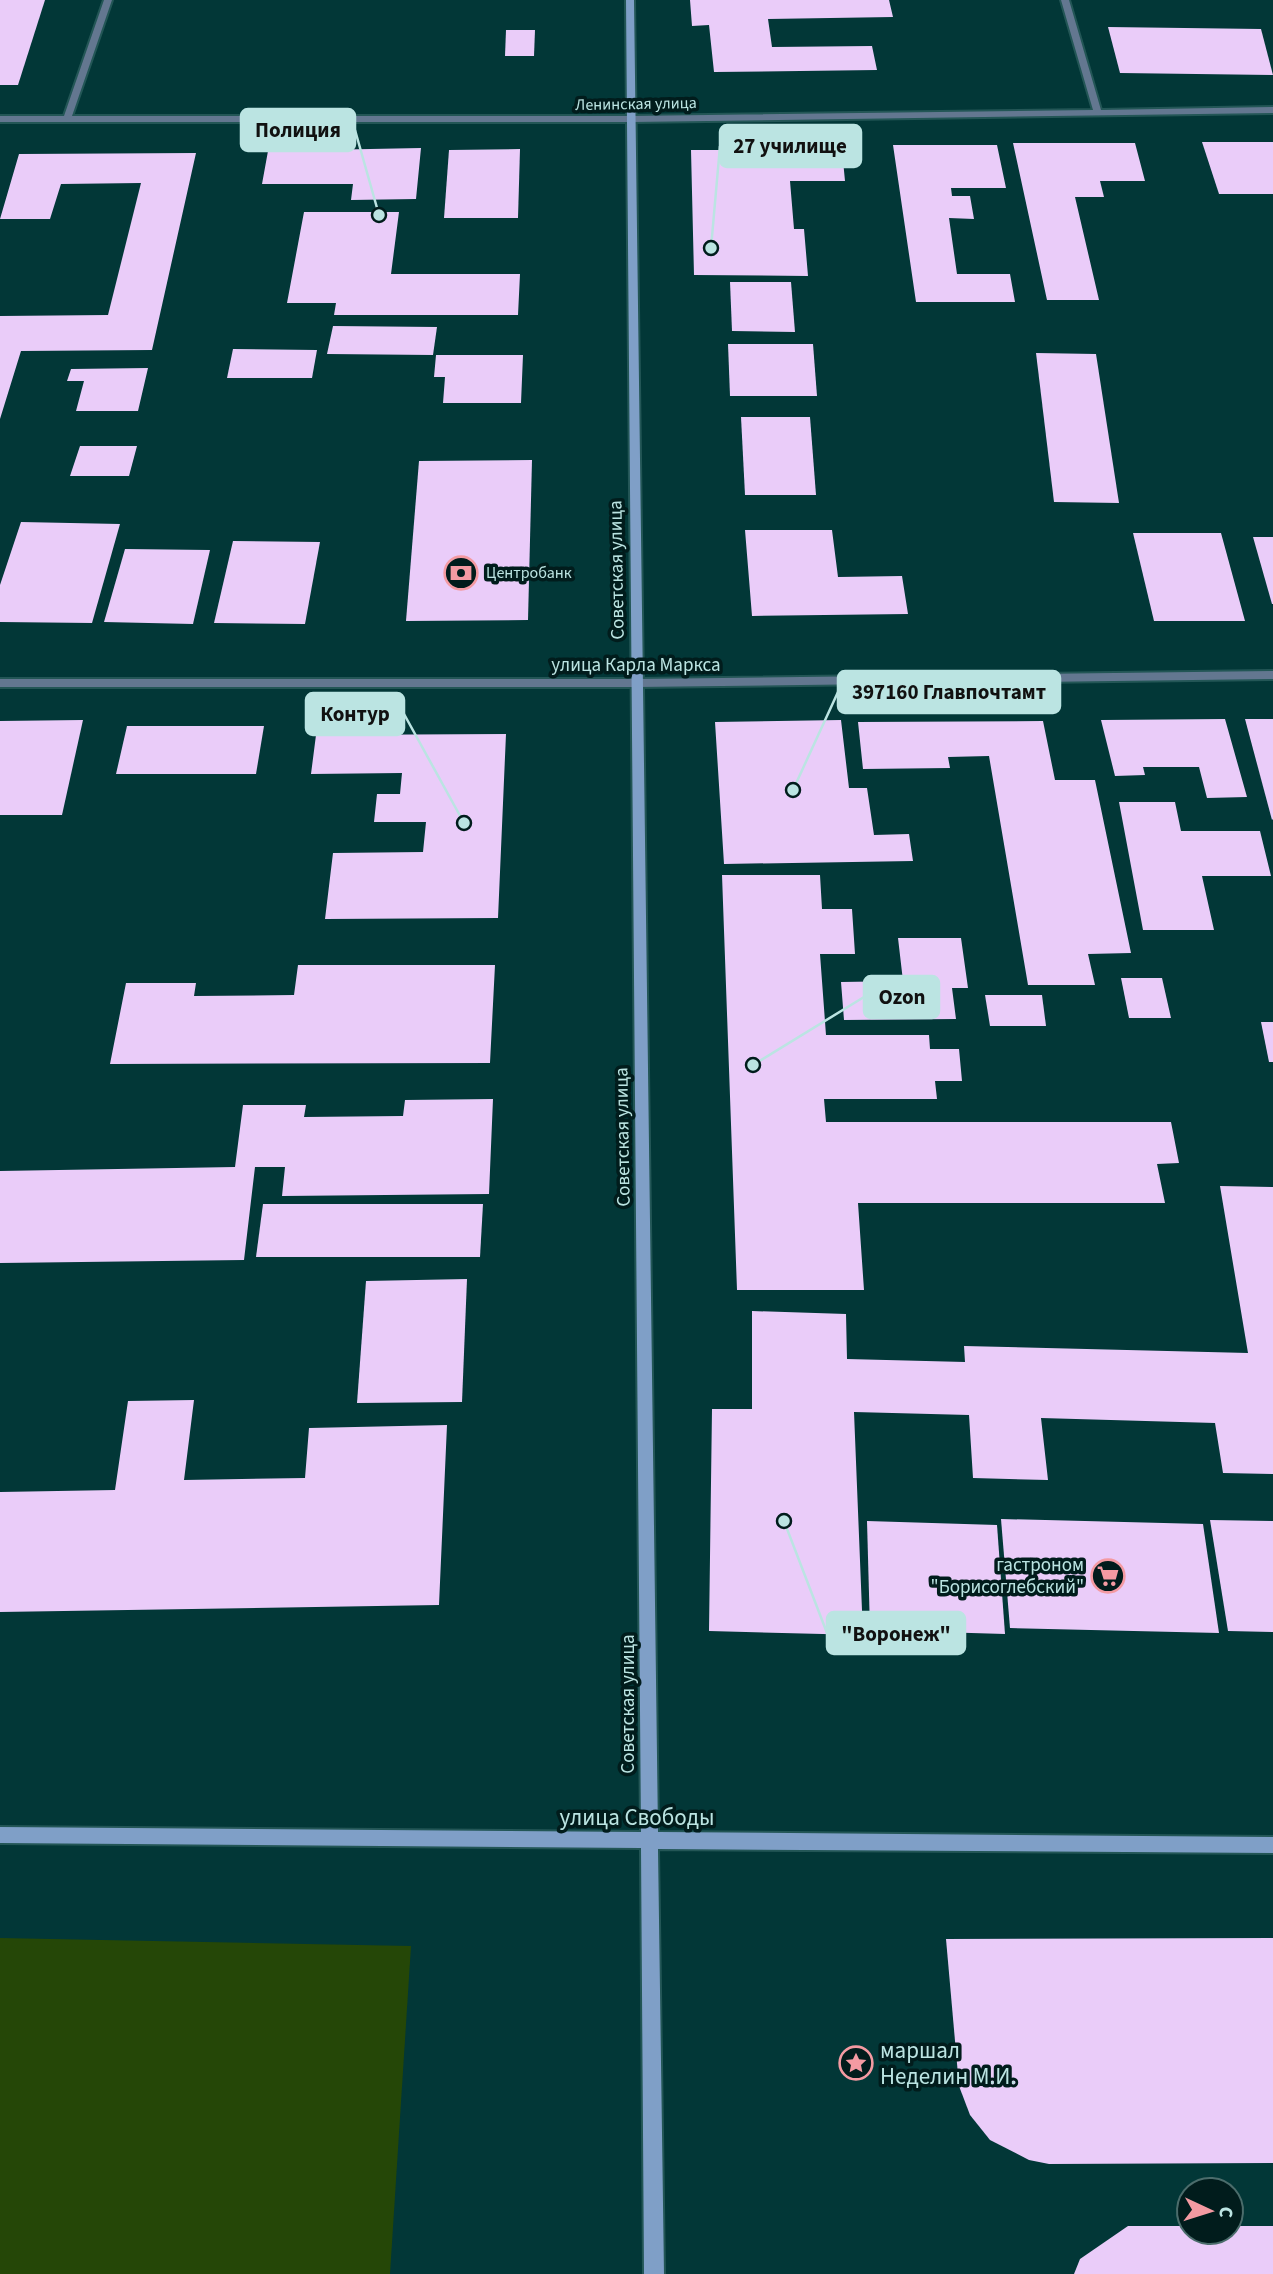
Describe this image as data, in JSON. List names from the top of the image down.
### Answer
{
  "streets": {
    "street": [
      "Ленинская улица",
      "Советская улица",
      "улица Карла Маркса",
      "улица Свободы"
    ]
  },
  "crossings": [
    ["Ленинская улица", "Советская улица"],
    ["Советская улица", "улица Карла Маркса"],
    ["Советская улица", "улица Свободы"]
  ],
  "places": {
    "other": [
      "Полиция",
      "27 училище",
      "397160 Главпочтамт",
      "Контур",
      "Ozon",
      "\"Воронеж\""
    ],
    "bank": ["Центробанк"],
    "supermarket": ["гастроном \"Борисоглебский\""],
    "place": ["маршал Неделин М.И."]
  },
  "north": "right"
}
